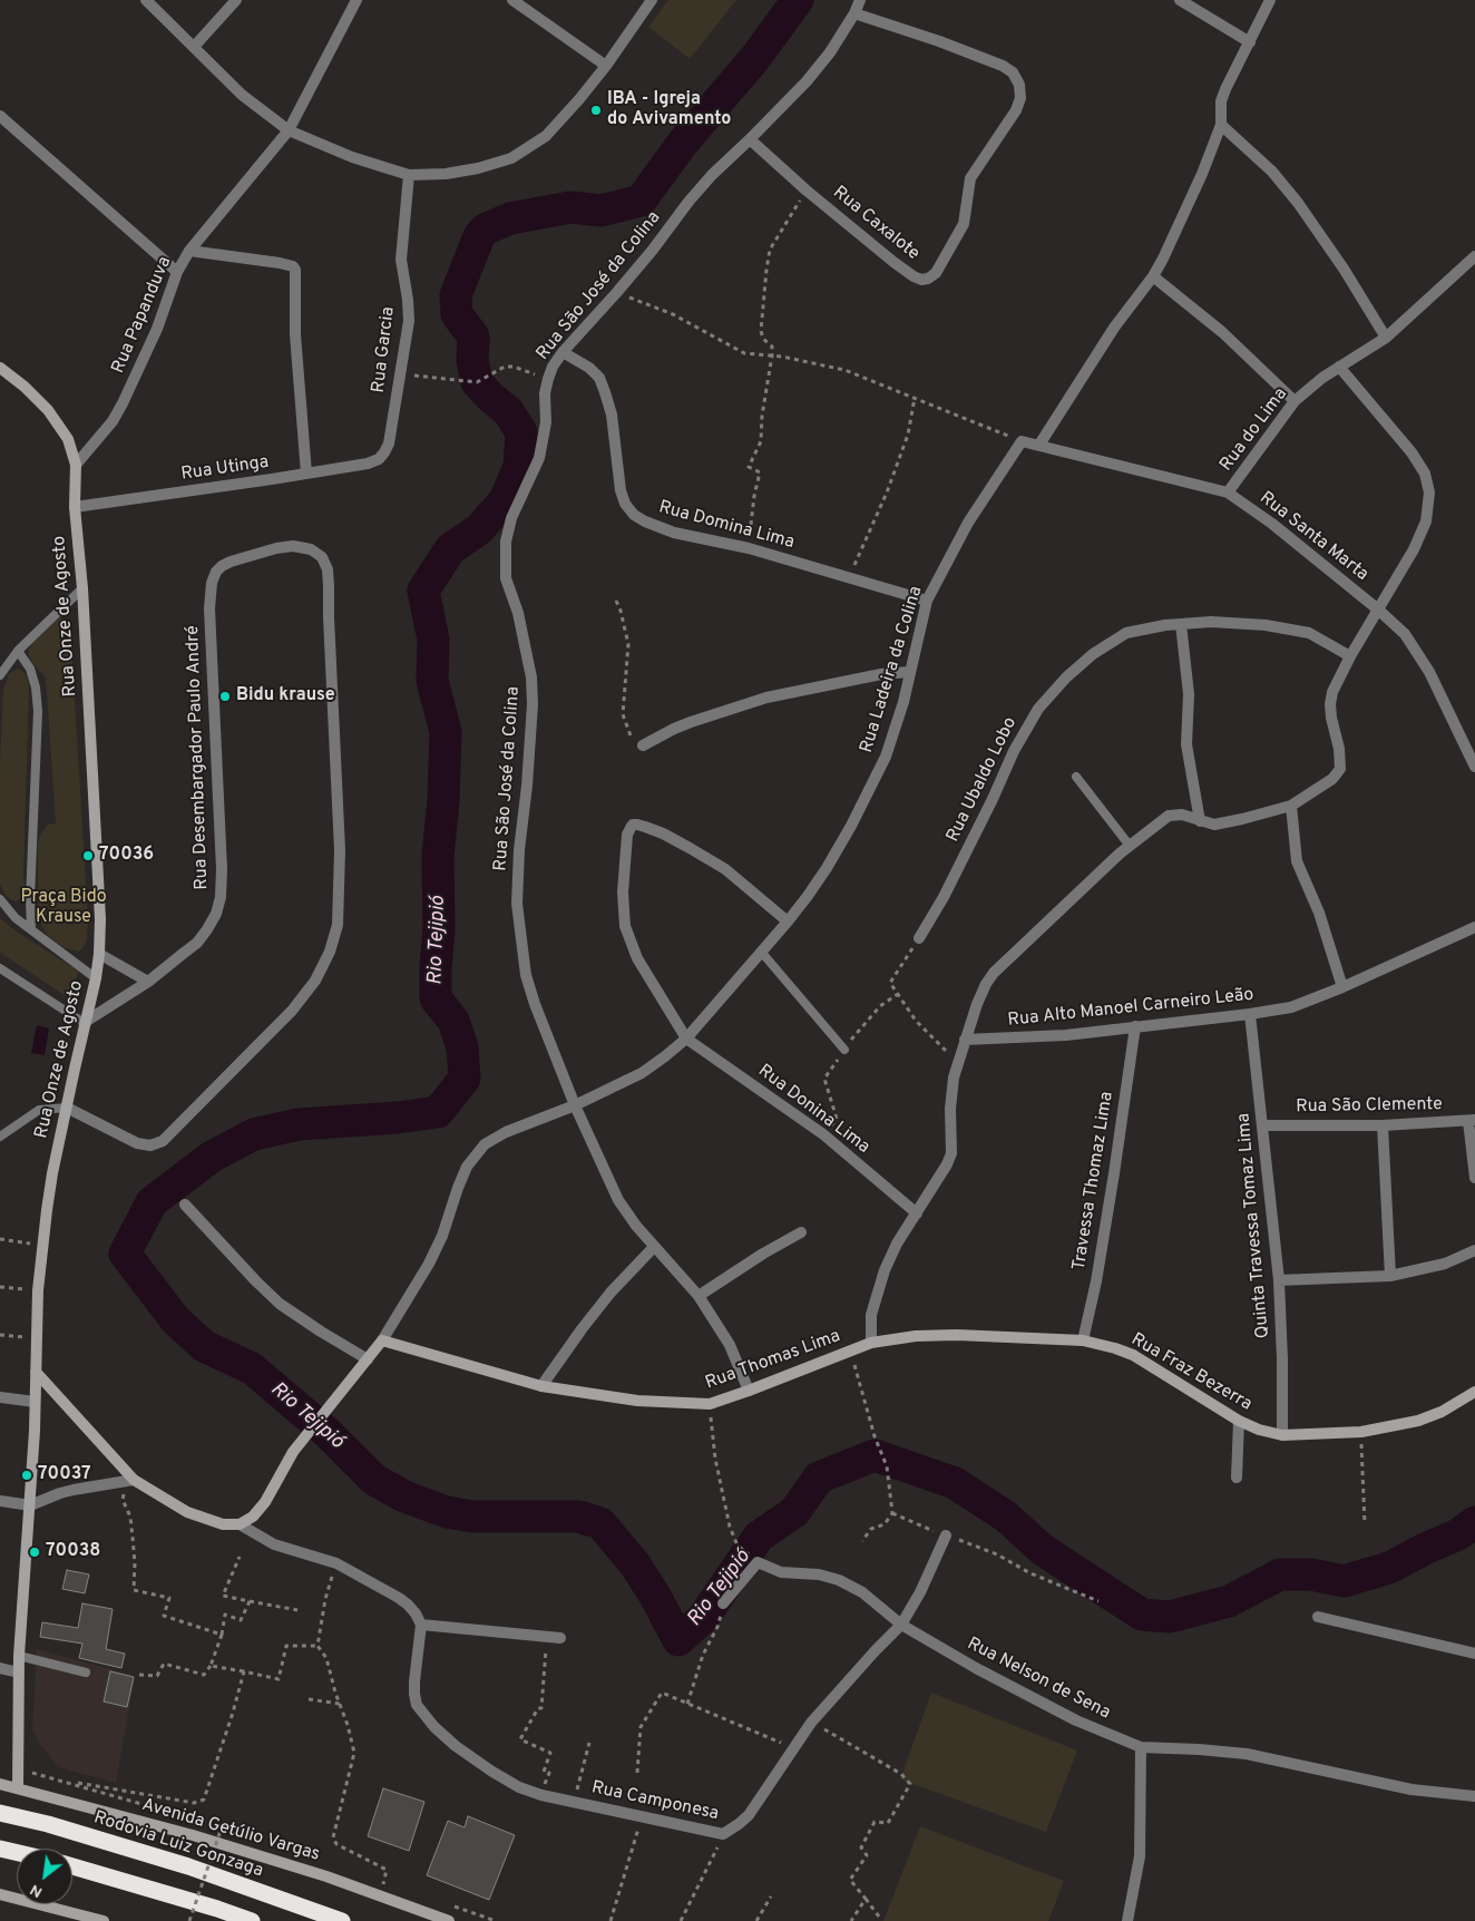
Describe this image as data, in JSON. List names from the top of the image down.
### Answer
{
  "streets": {
    "highway": ["Rodovia Luiz Gonzaga"],
    "street": [
      "Rua Caxalote",
      "Rua São José da Colina",
      "Rua Papanduva",
      "Rua Garcia",
      "Rua do Lima",
      "Rua Utinga",
      "Rua Domina Lima",
      "Rua Santa Marta",
      "Rua Onze de Agosto",
      "Rua Ladeira da Colina",
      "Rua Desembargador Paulo André",
      "Rua Ubaldo Lobo",
      "Rua Alto Manoel Carneiro Leão",
      "Rua São Clemente",
      "Rua Donina Lima",
      "Travessa Thomaz Lima",
      "Quinta Travessa Tomaz Lima",
      "Rua Thomas Lima",
      "Rua Fraz Bezerra",
      "Rua Nelson de Sena",
      "Rua Camponesa",
      "Avenida Getúlio Vargas"
    ]
  },
  "crossings": [
    ["Rua Caxalote", "Rua São José da Colina"],
    ["Rua São José da Colina", "Rua Domina Lima"],
    ["Rua São José da Colina", "Rua Ladeira da Colina"],
    ["Rua São José da Colina", "Rua Thomas Lima"],
    ["Rua Papanduva", "Rua Onze de Agosto"],
    ["Rua Garcia", "Rua Utinga"],
    ["Rua do Lima", "Rua Santa Marta"],
    ["Rua do Lima", "Rua Ladeira da Colina"],
    ["Rua Utinga", "Rua Onze de Agosto"],
    ["Rua Domina Lima", "Rua Ladeira da Colina"],
    ["Rua Onze de Agosto", "Rua Desembargador Paulo André"],
    ["Rua Onze de Agosto", "Avenida Getúlio Vargas"],
    ["Rua Ladeira da Colina", "Rua Donina Lima"],
    ["Rua Ladeira da Colina", "Rua Thomas Lima"],
    ["Rua Alto Manoel Carneiro Leão", "Travessa Thomaz Lima"],
    ["Rua Alto Manoel Carneiro Leão", "Quinta Travessa Tomaz Lima"],
    ["Rua São Clemente", "Quinta Travessa Tomaz Lima"],
    ["Travessa Thomaz Lima", "Rua Thomas Lima"],
    ["Travessa Thomaz Lima", "Rua Fraz Bezerra"],
    ["Quinta Travessa Tomaz Lima", "Rua Fraz Bezerra"],
    ["Rua Thomas Lima", "Rua Fraz Bezerra"],
    ["Rua Nelson de Sena", "Rua Camponesa"]
  ],
  "water": ["Rio Tejipió"],
  "parks": ["Praça Bido Krause"],
  "places": [
    "IBA - Igreja do Avivamento",
    "Bidu krause",
    "70036",
    "70037",
    "70038"
  ],
  "north": "bottom left"
}
